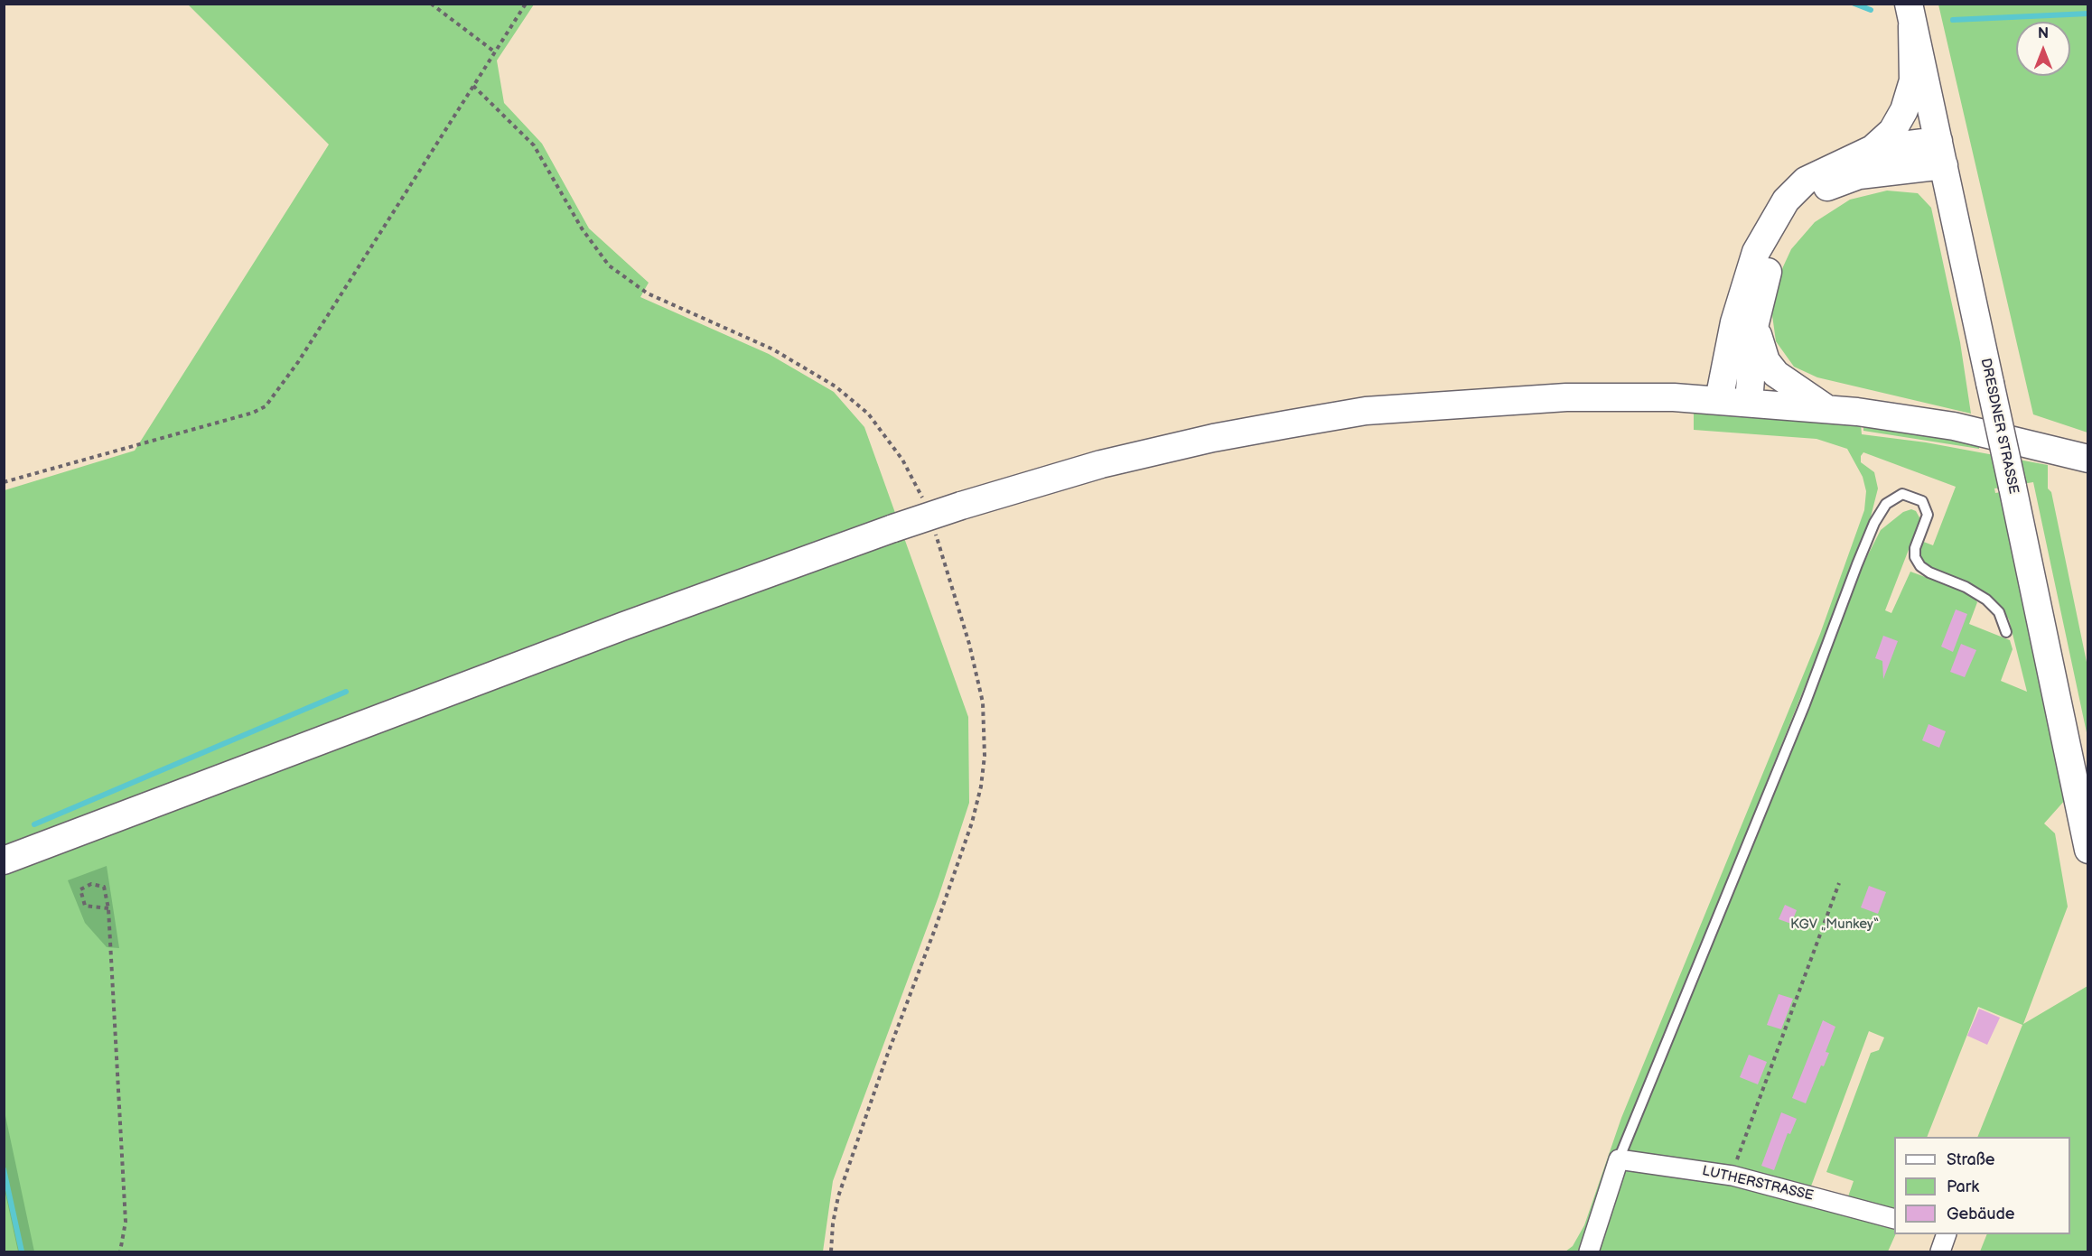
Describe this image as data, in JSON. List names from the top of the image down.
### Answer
{
  "streets": {
    "main road": ["DRESDNER STRASSE"],
    "street": ["LUTHERSTRASSE"]
  },
  "parks": ["KGV „Munkey“"],
  "legend": ["Straße", "Park", "Gebäude"],
  "north": "top"
}
